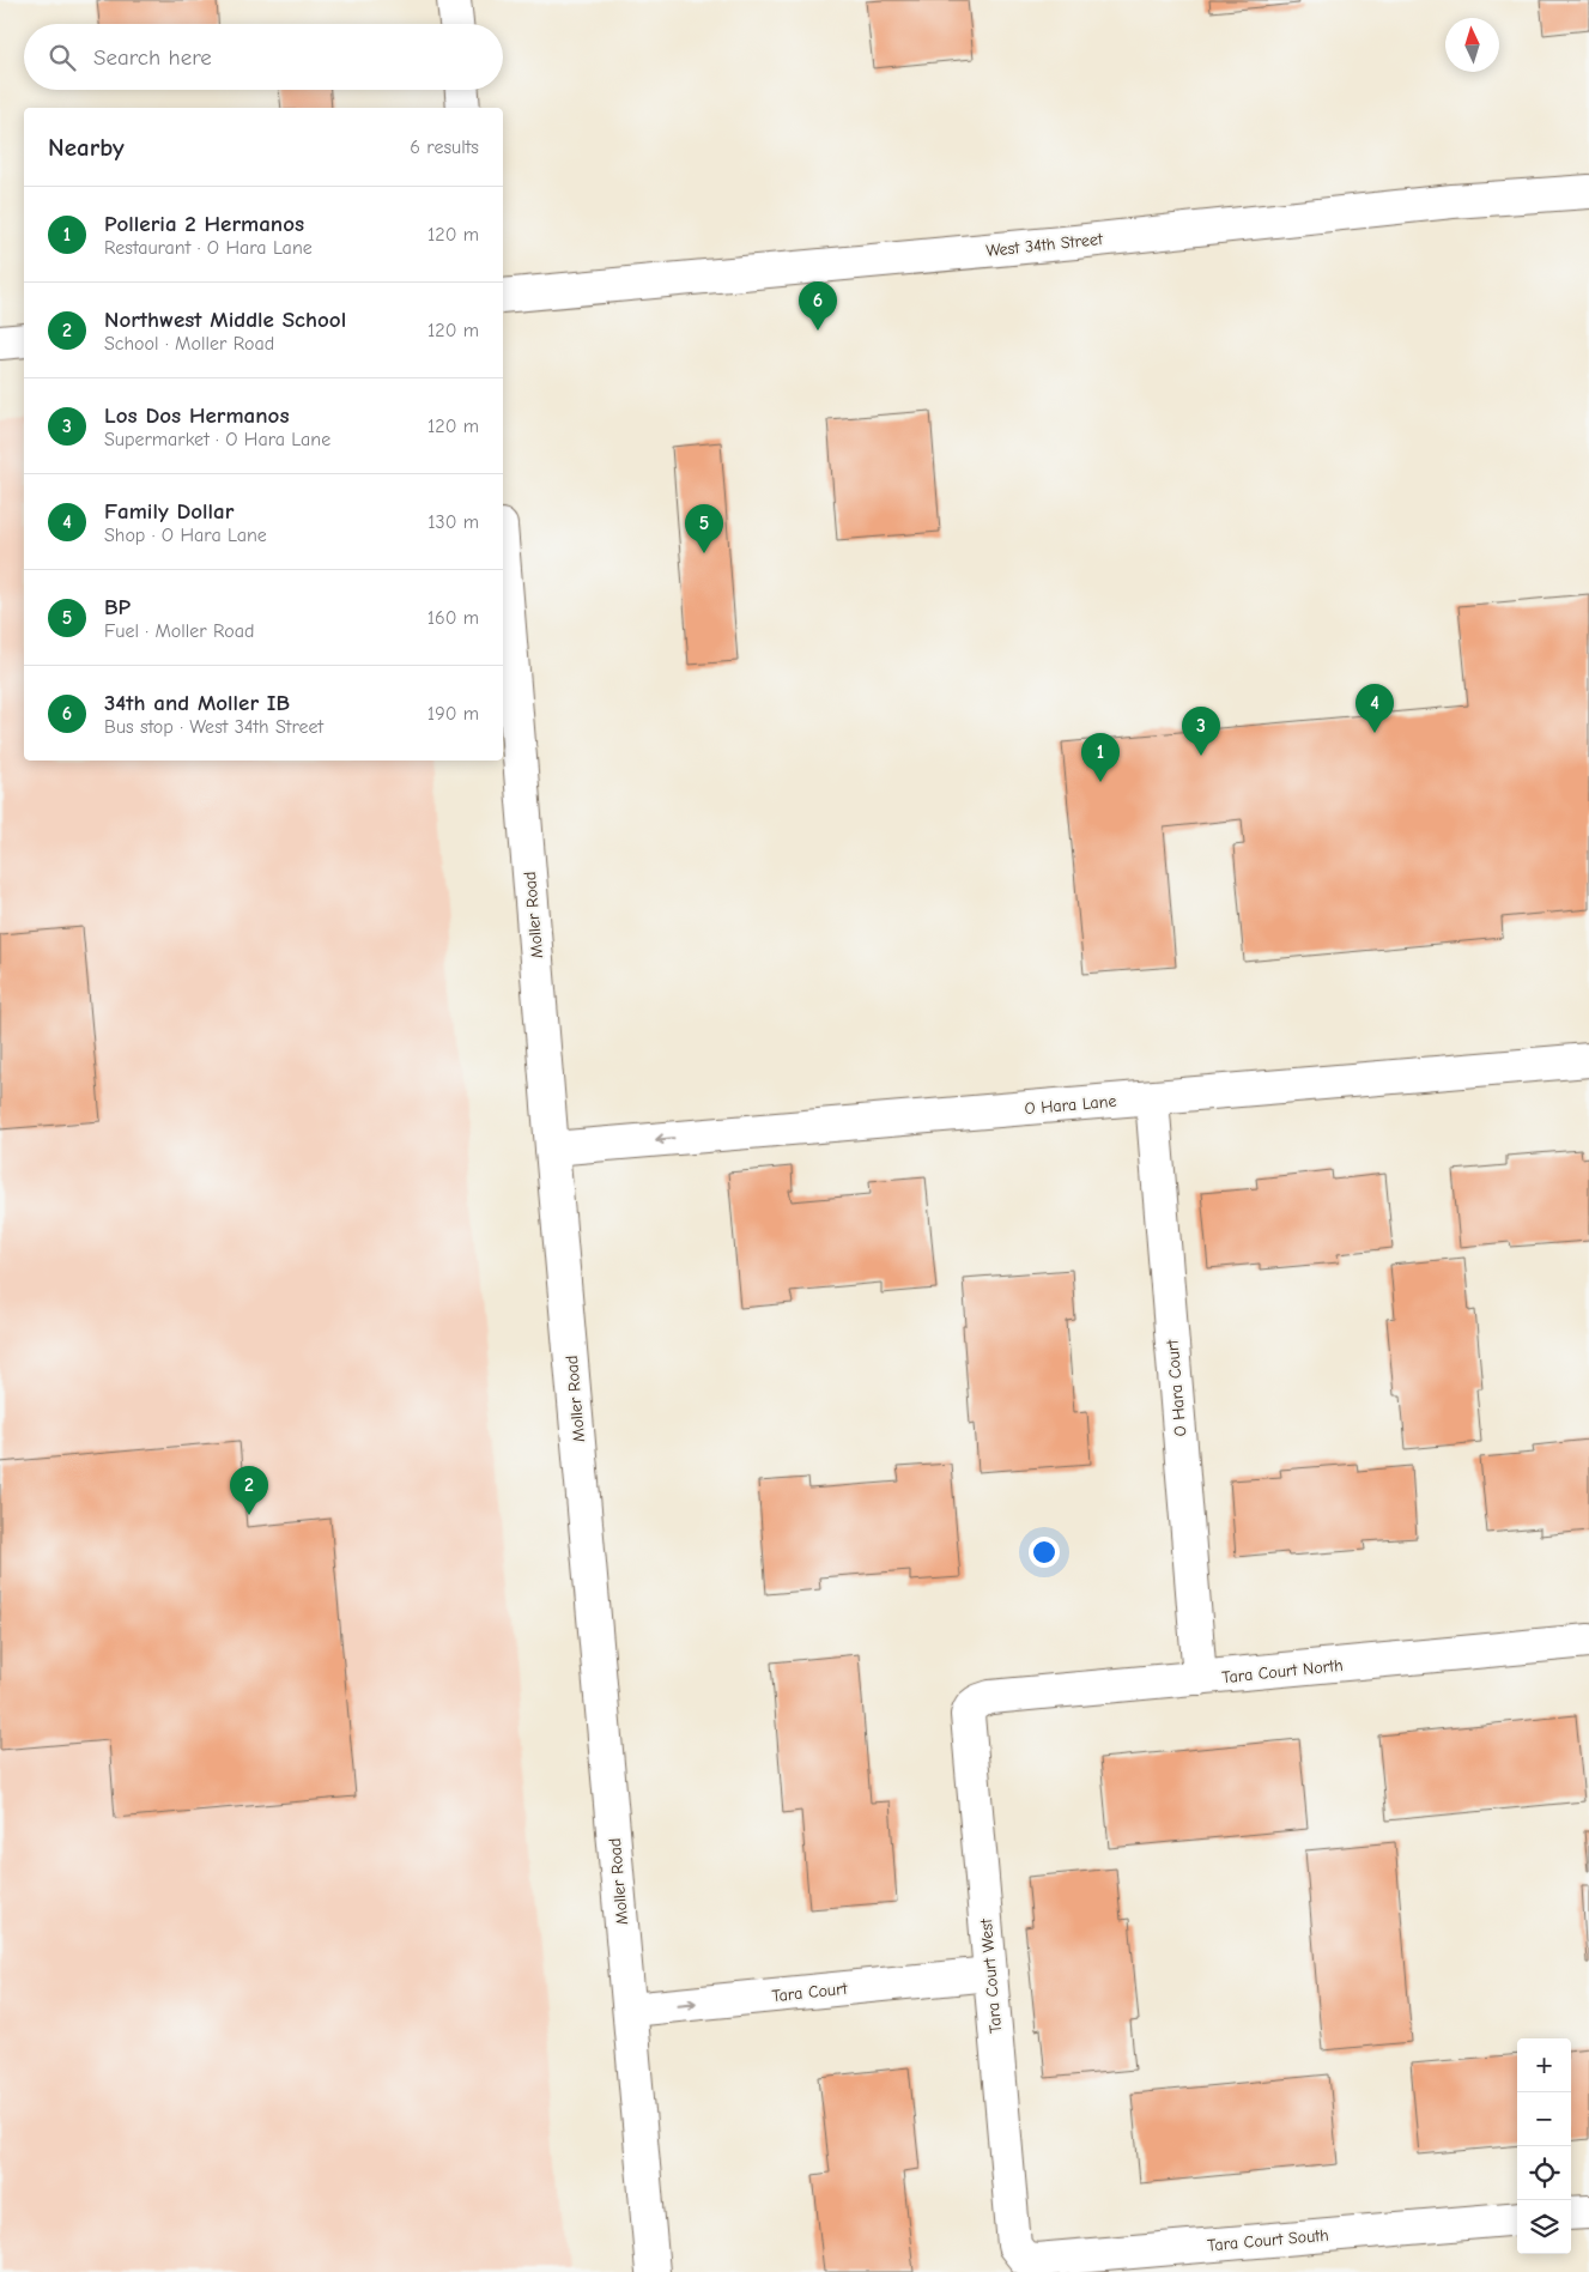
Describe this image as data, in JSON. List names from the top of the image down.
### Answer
{
  "streets": {
    "street": [
      "West 34th Street",
      "Moller Road",
      "O Hara Lane",
      "O Hara Court",
      "Tara Court North",
      "Tara Court West",
      "Tara Court",
      "Tara Court South"
    ]
  },
  "crossings": [
    ["Moller Road", "O Hara Lane"],
    ["Moller Road", "Tara Court"],
    ["O Hara Lane", "O Hara Court"],
    ["O Hara Court", "Tara Court North"],
    ["Tara Court North", "Tara Court West"],
    ["Tara Court West", "Tara Court"],
    ["Tara Court West", "Tara Court South"]
  ],
  "one_way": ["O Hara Lane", "Tara Court"],
  "north": "top",
  "page": {
    "search": "Search here",
    "heading": ["Nearby", "6 results"],
    "list": [
      {
        "mark": "1",
        "name": "Polleria 2 Hermanos",
        "note": "Restaurant · O Hara Lane",
        "value": "120 m"
      },
      {
        "mark": "2",
        "name": "Northwest Middle School",
        "note": "School · Moller Road",
        "value": "120 m"
      },
      {
        "mark": "3",
        "name": "Los Dos Hermanos",
        "note": "Supermarket · O Hara Lane",
        "value": "120 m"
      },
      {
        "mark": "4",
        "name": "Family Dollar",
        "note": "Shop · O Hara Lane",
        "value": "130 m"
      },
      {
        "mark": "5",
        "name": "BP",
        "note": "Fuel · Moller Road",
        "value": "160 m"
      },
      {
        "mark": "6",
        "name": "34th and Moller IB",
        "note": "Bus stop · West 34th Street",
        "value": "190 m"
      }
    ],
    "pins": [
      "6",
      "5",
      "4",
      "3",
      "1",
      "2"
    ],
    "map_buttons": ["+", "−"]
  }
}
